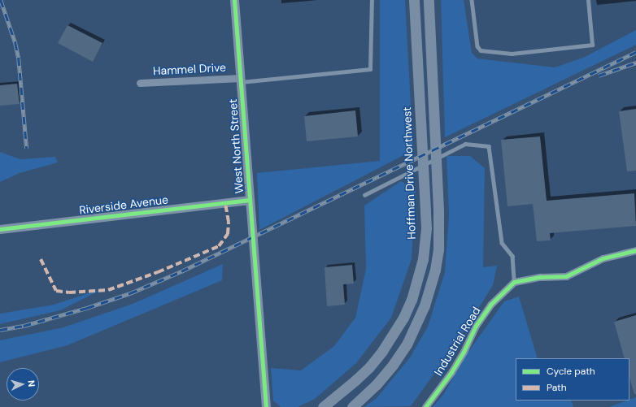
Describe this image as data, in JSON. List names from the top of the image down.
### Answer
{
  "streets": {
    "main road": ["Hoffman Drive Northwest"],
    "street": [
      "Hammel Drive",
      "West North Street",
      "Riverside Avenue",
      "Industrial Road"
    ]
  },
  "crossings": [
    ["Hammel Drive", "West North Street"],
    ["West North Street", "Riverside Avenue"]
  ],
  "legend": ["Cycle path", "Path"],
  "north": "right"
}
